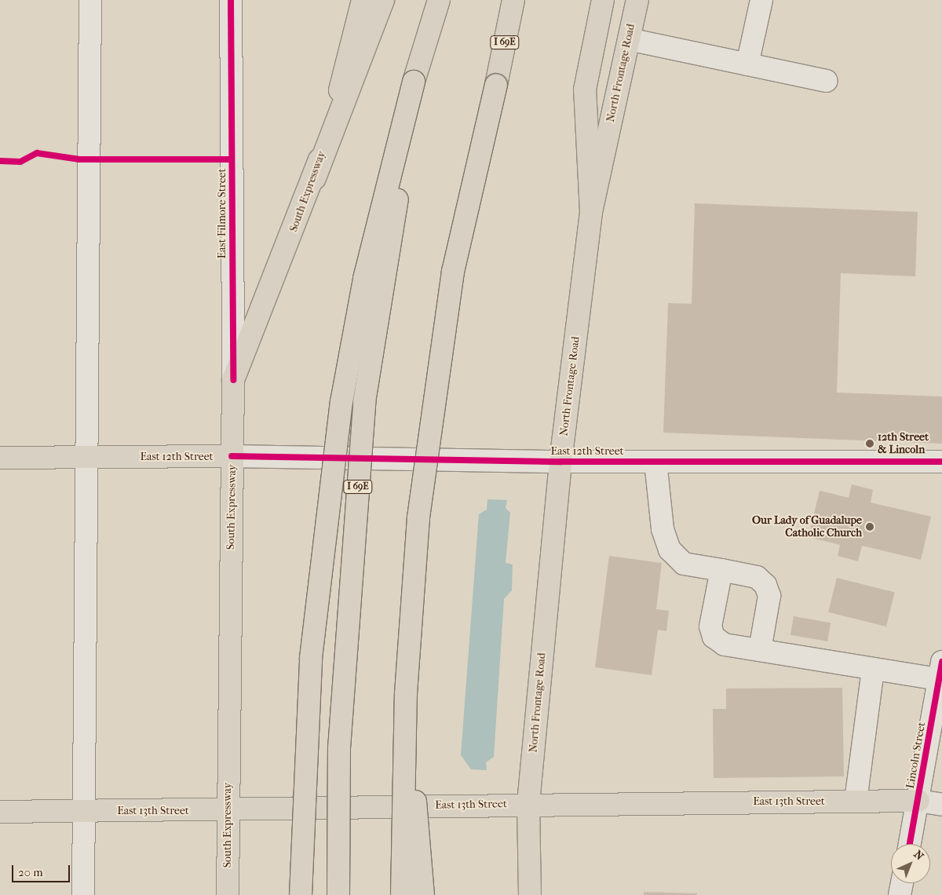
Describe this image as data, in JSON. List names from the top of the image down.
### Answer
{
  "streets": {
    "main road": [
      "I 69E",
      "North Frontage Road",
      "South Expressway",
      "East 12th Street",
      "East 13th Street"
    ],
    "street": ["East Filmore Street", "Lincoln Street"]
  },
  "crossings": [
    ["North Frontage Road", "East 12th Street"],
    ["North Frontage Road", "East 13th Street"],
    ["South Expressway", "East Filmore Street"],
    ["South Expressway", "East 12th Street"],
    ["South Expressway", "East 13th Street"],
    ["Lincoln Street", "East 13th Street"]
  ],
  "places": ["12th Street & Lincoln", "Our Lady of Guadalupe Catholic Church"],
  "scale_bar": "20 m",
  "north": "top right"
}
